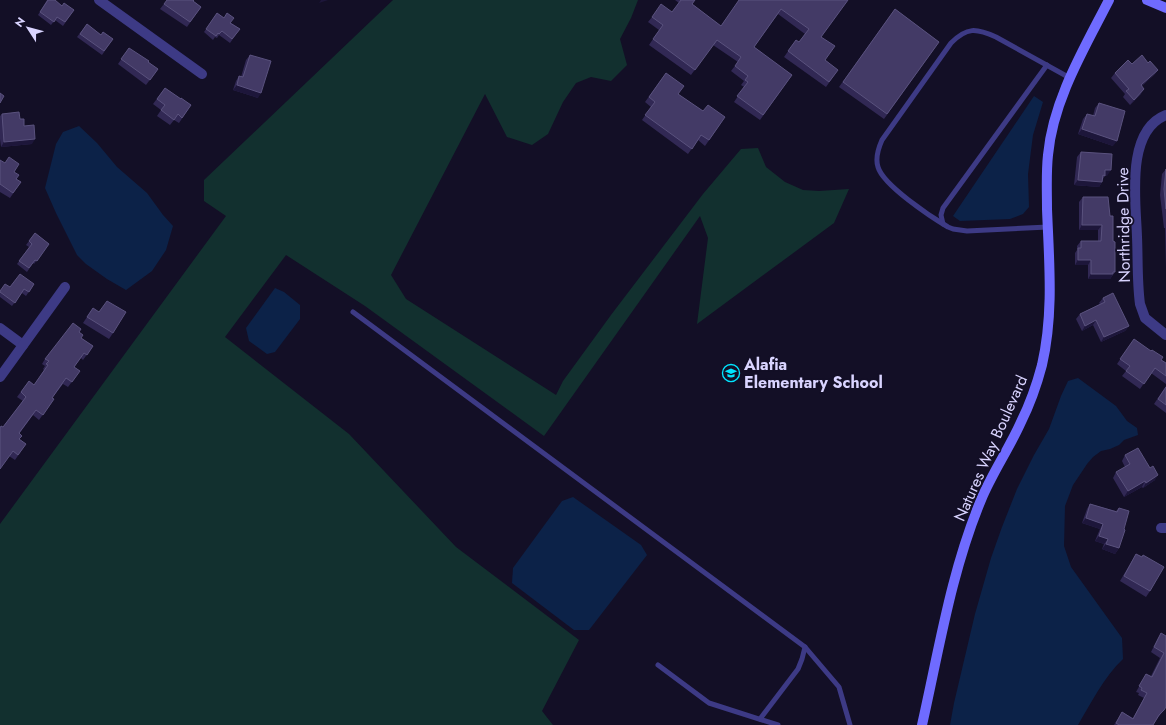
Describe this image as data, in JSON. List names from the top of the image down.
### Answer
{
  "streets": {
    "street": ["Northridge Drive", "Natures Way Boulevard"]
  },
  "places": {
    "school or university": ["Alafia Elementary School"]
  },
  "north": "top left"
}
